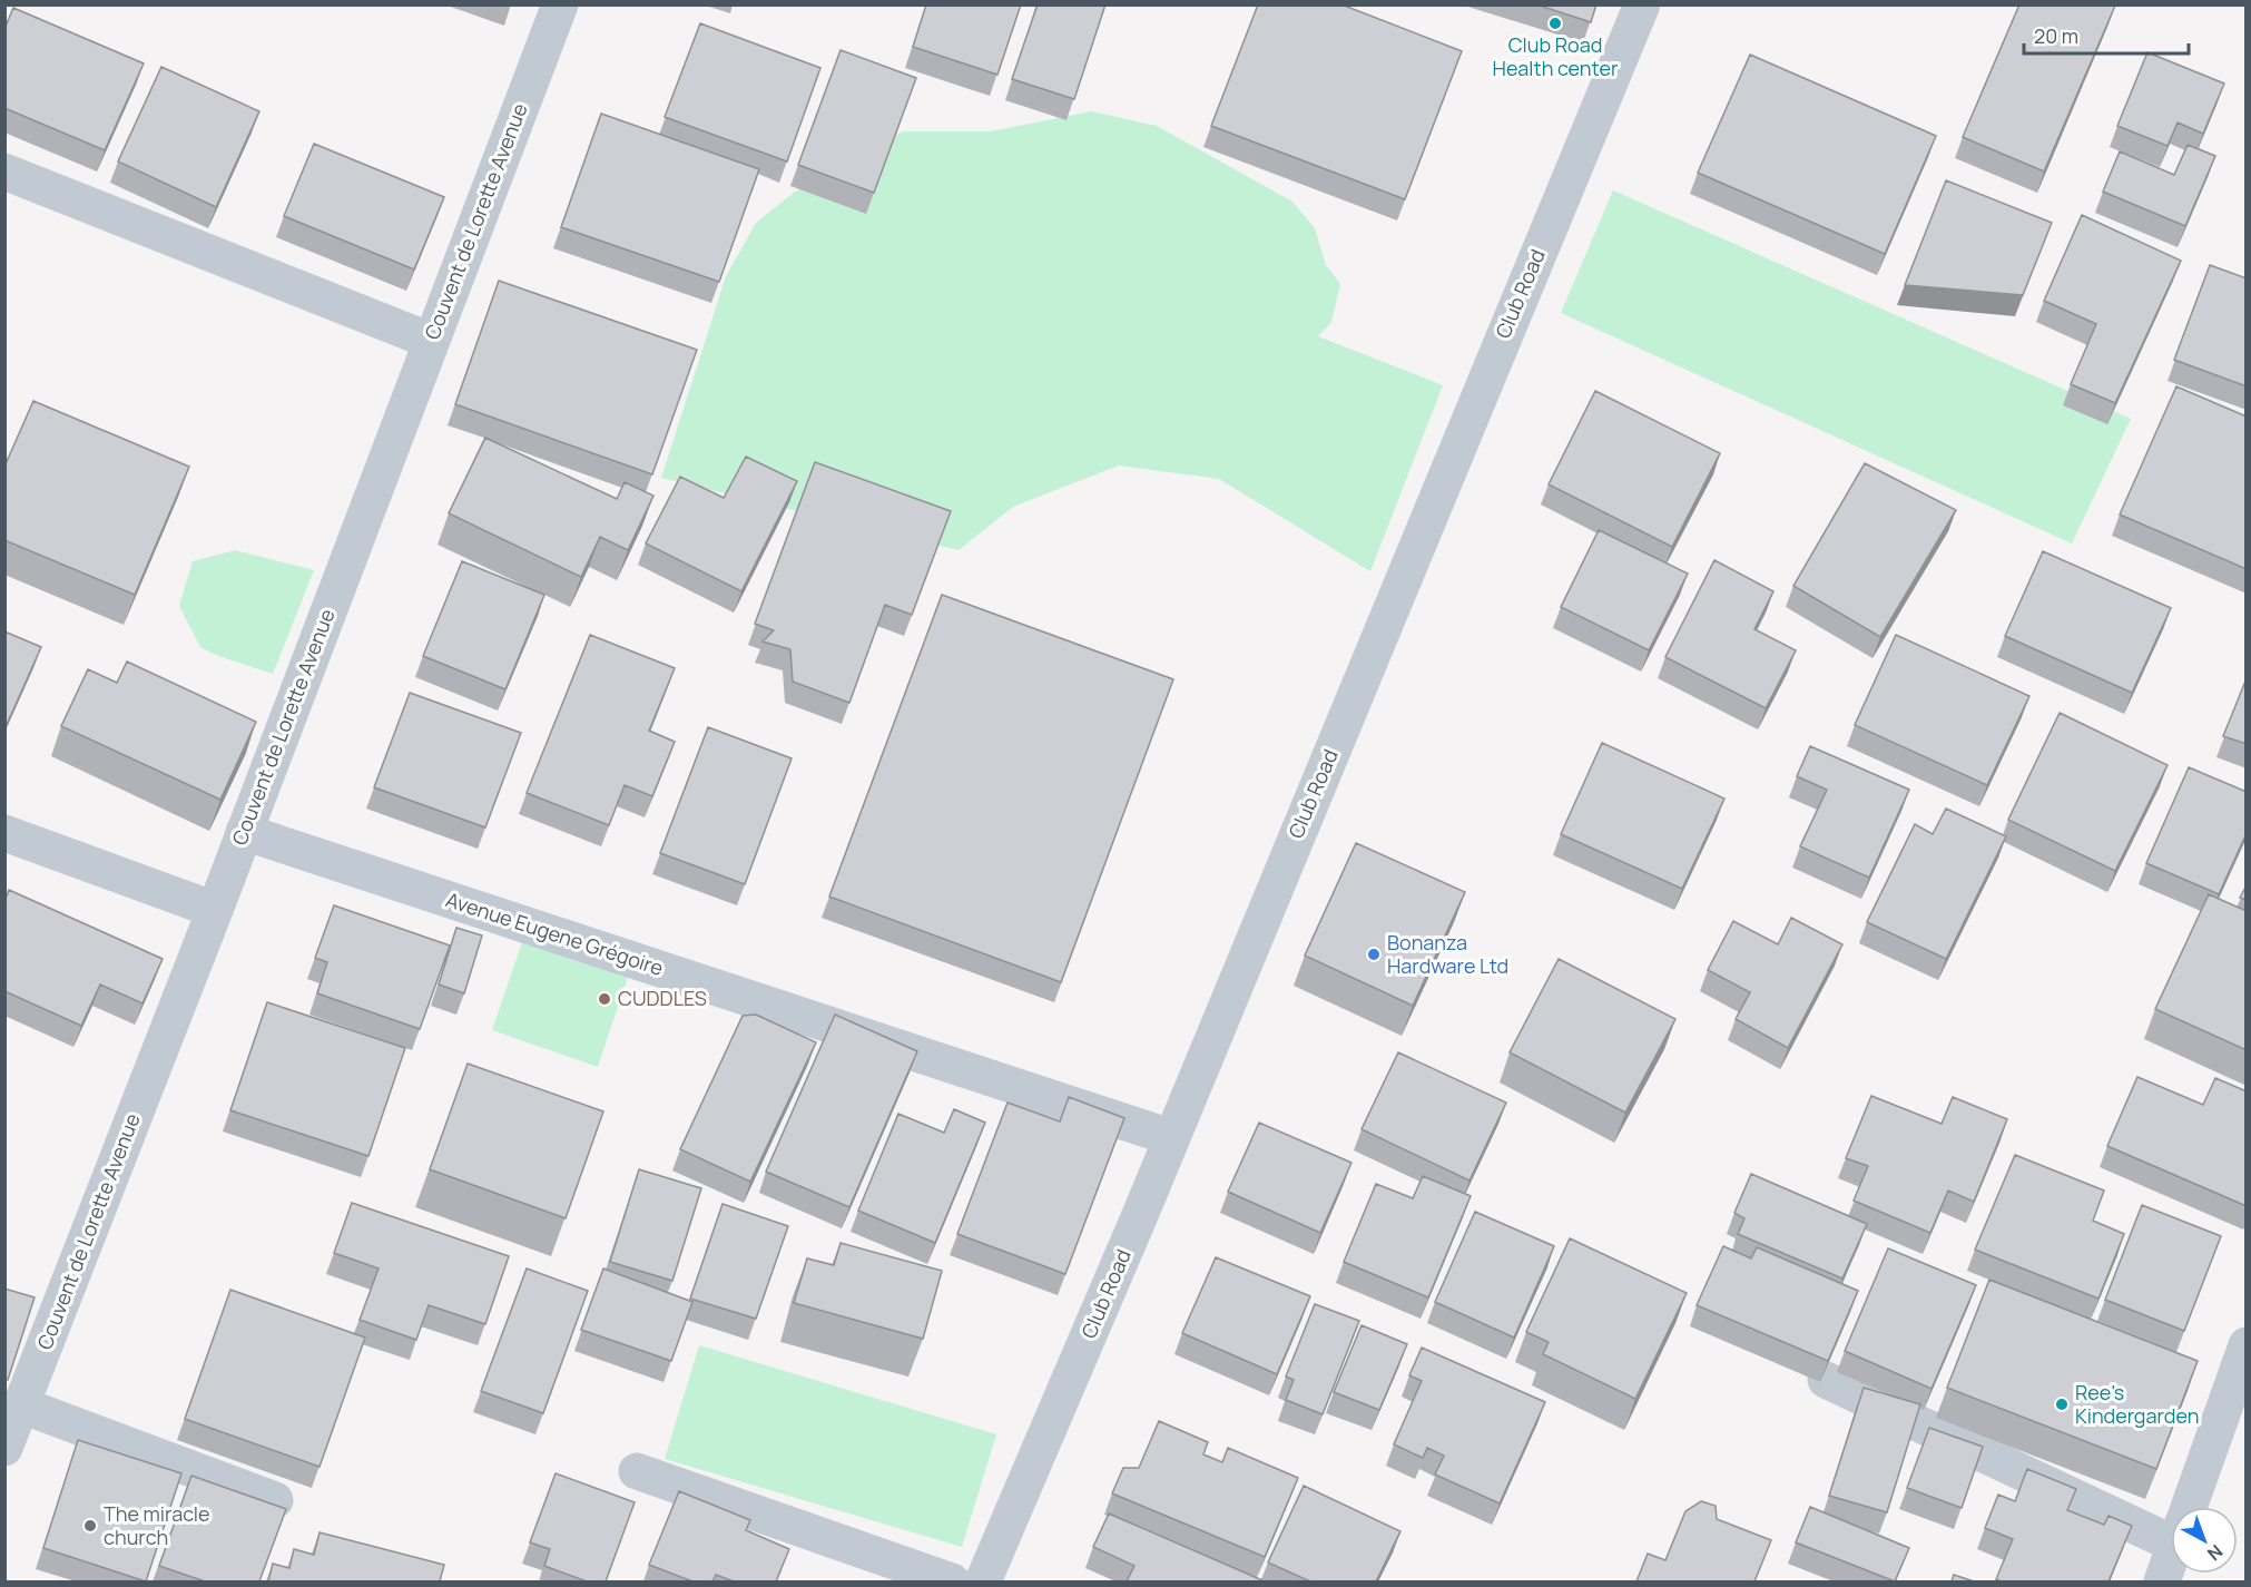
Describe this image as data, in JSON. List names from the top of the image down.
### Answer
{
  "streets": {
    "street": ["Couvent de Lorette Avenue", "Club Road", "Avenue Eugene Grégoire"]
  },
  "crossings": [
    ["Couvent de Lorette Avenue", "Avenue Eugene Grégoire"],
    ["Club Road", "Avenue Eugene Grégoire"]
  ],
  "places": [
    "Club Road Health center",
    "Bonanza Hardware Ltd",
    "CUDDLES",
    "Ree's Kindergarden",
    "The miracle church"
  ],
  "scale_bar": "20 m",
  "north": "bottom right"
}
